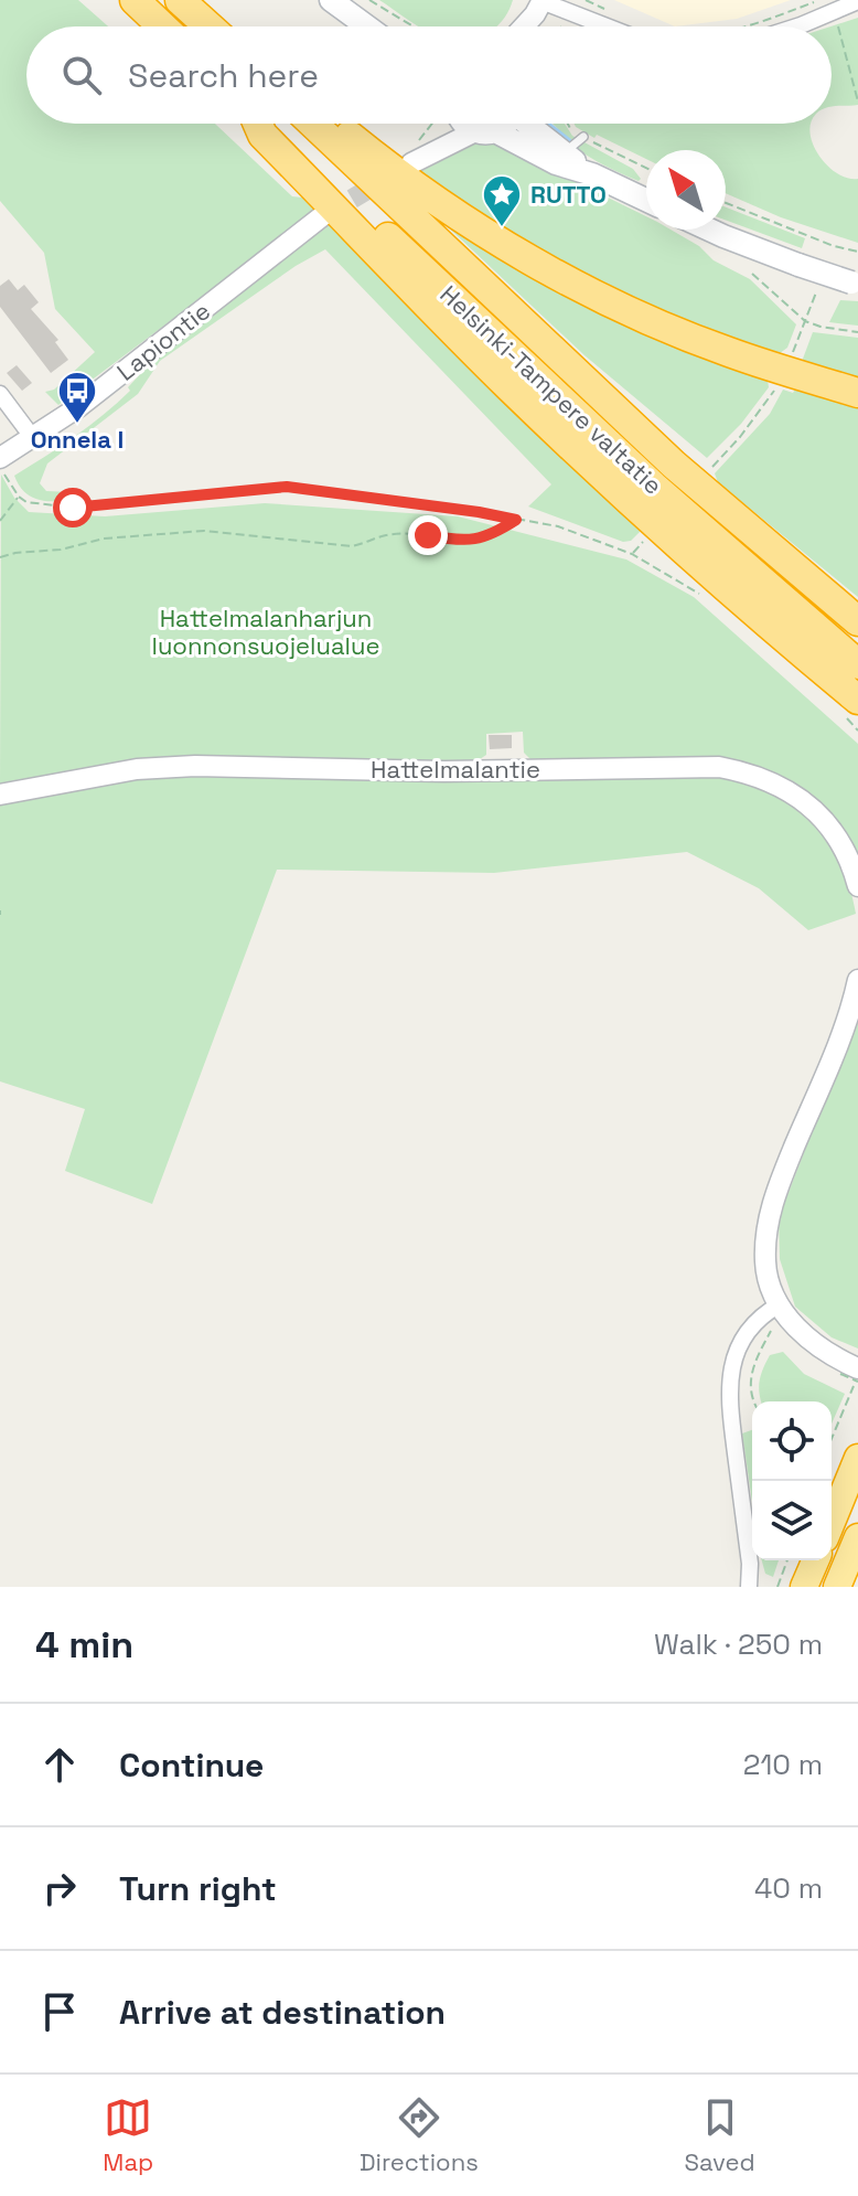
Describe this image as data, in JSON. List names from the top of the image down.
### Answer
{
  "streets": {
    "highway": ["Helsinki-Tampere valtatie"],
    "street": ["Lapiontie", "Hattelmalantie"]
  },
  "parks": ["Hattelmalanharjun luonnonsuojelualue"],
  "places": {
    "place": ["RUTTO"],
    "bus stop": ["Onnela I"]
  },
  "north": "top left",
  "page": {
    "search": "Search here",
    "heading": ["4 min", "Walk · 250 m"],
    "list": [
      ["Continue", "210 m"],
      ["Turn right", "40 m"],
      "Arrive at destination"
    ],
    "nav": ["Map", "Directions", "Saved"]
  }
}
